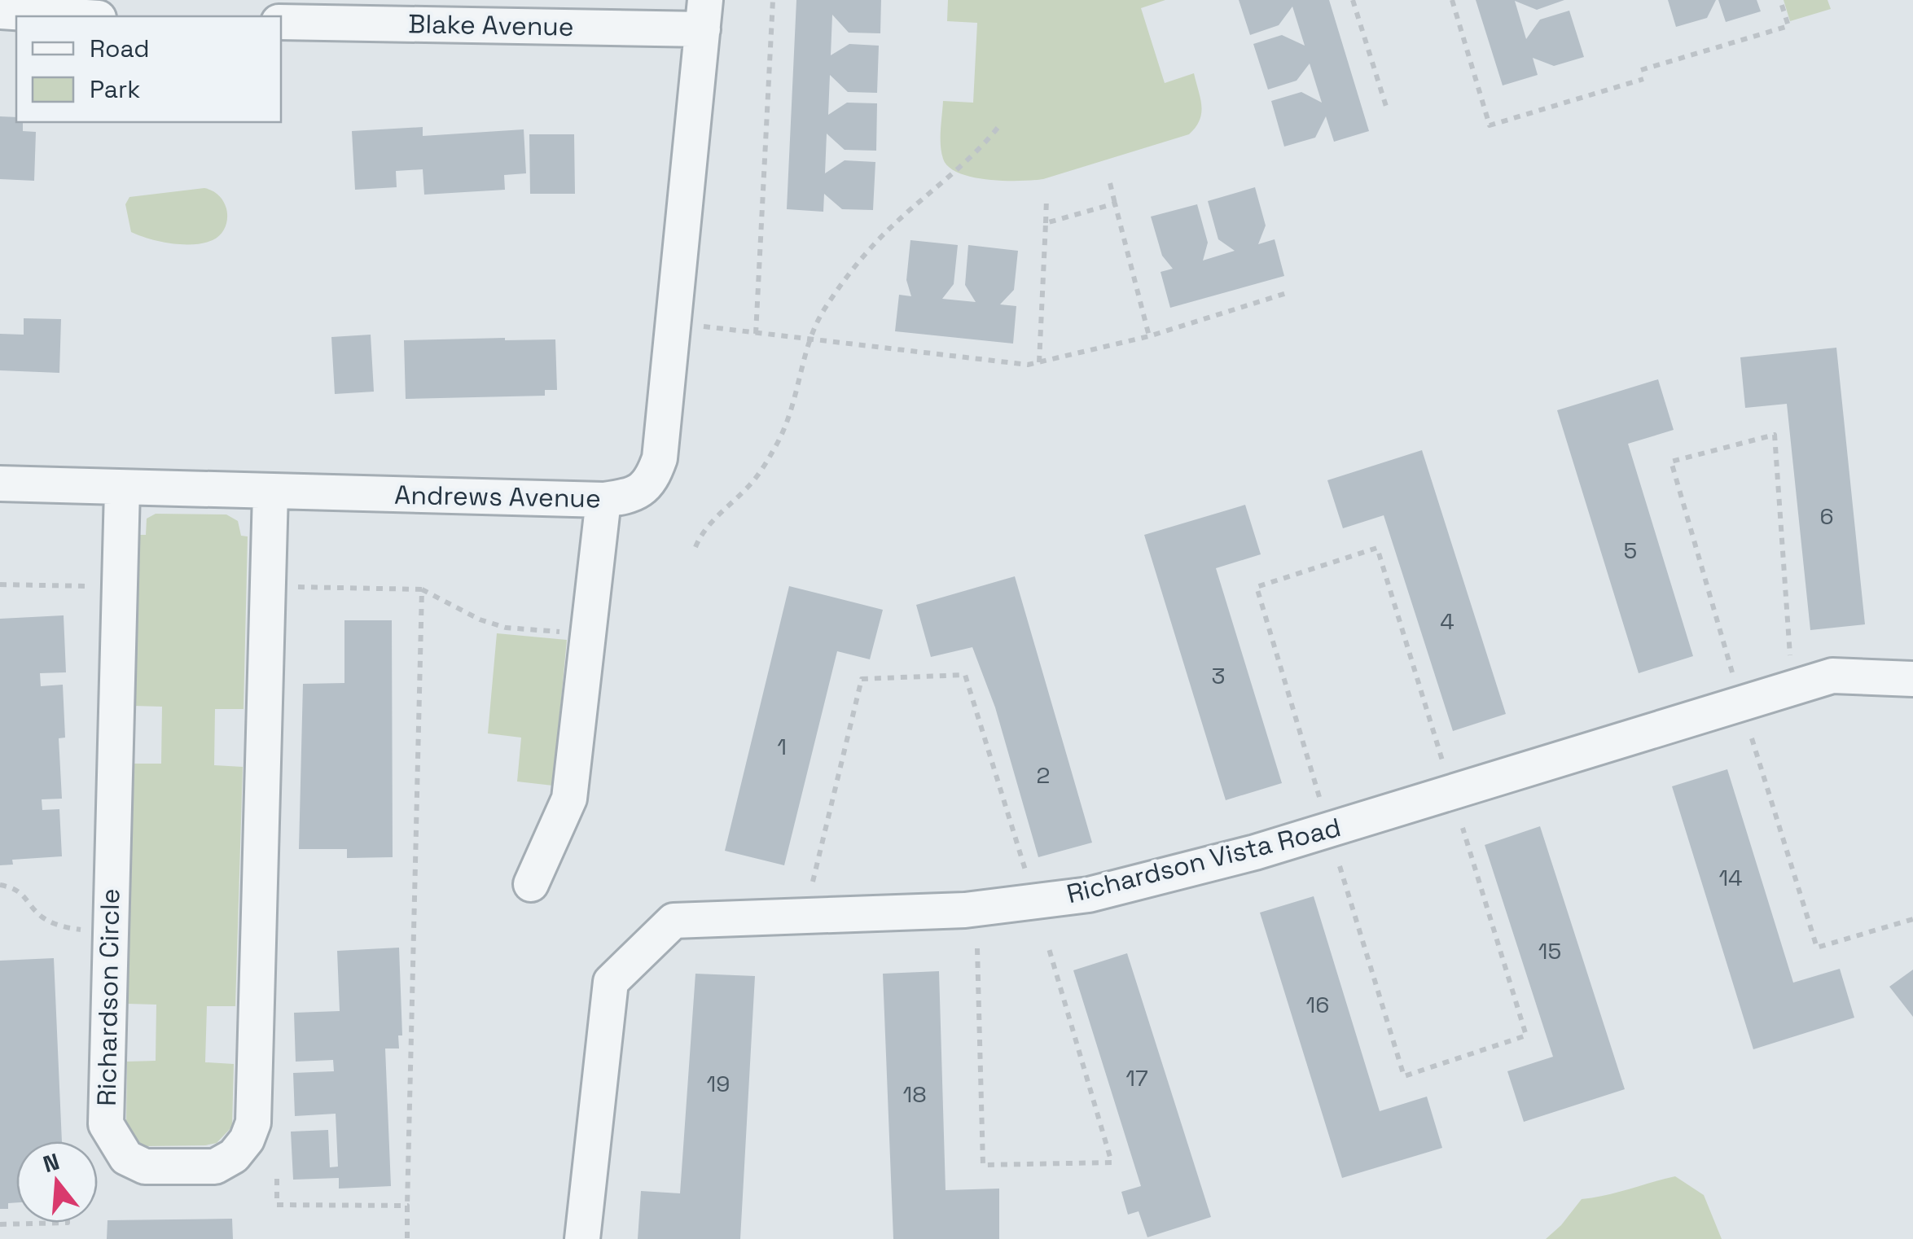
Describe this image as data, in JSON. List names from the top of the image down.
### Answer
{
  "streets": {
    "street": [
      "Blake Avenue",
      "Andrews Avenue",
      "Richardson Vista Road",
      "Richardson Circle"
    ]
  },
  "crossings": [
    ["Blake Avenue", "Andrews Avenue"],
    ["Andrews Avenue", "Richardson Circle"]
  ],
  "house_numbers": [
    "6",
    "5",
    "4",
    "3",
    "1",
    "2",
    "14",
    "15",
    "16",
    "17",
    "19",
    "18"
  ],
  "legend": ["Road", "Park"],
  "north": "top"
}
